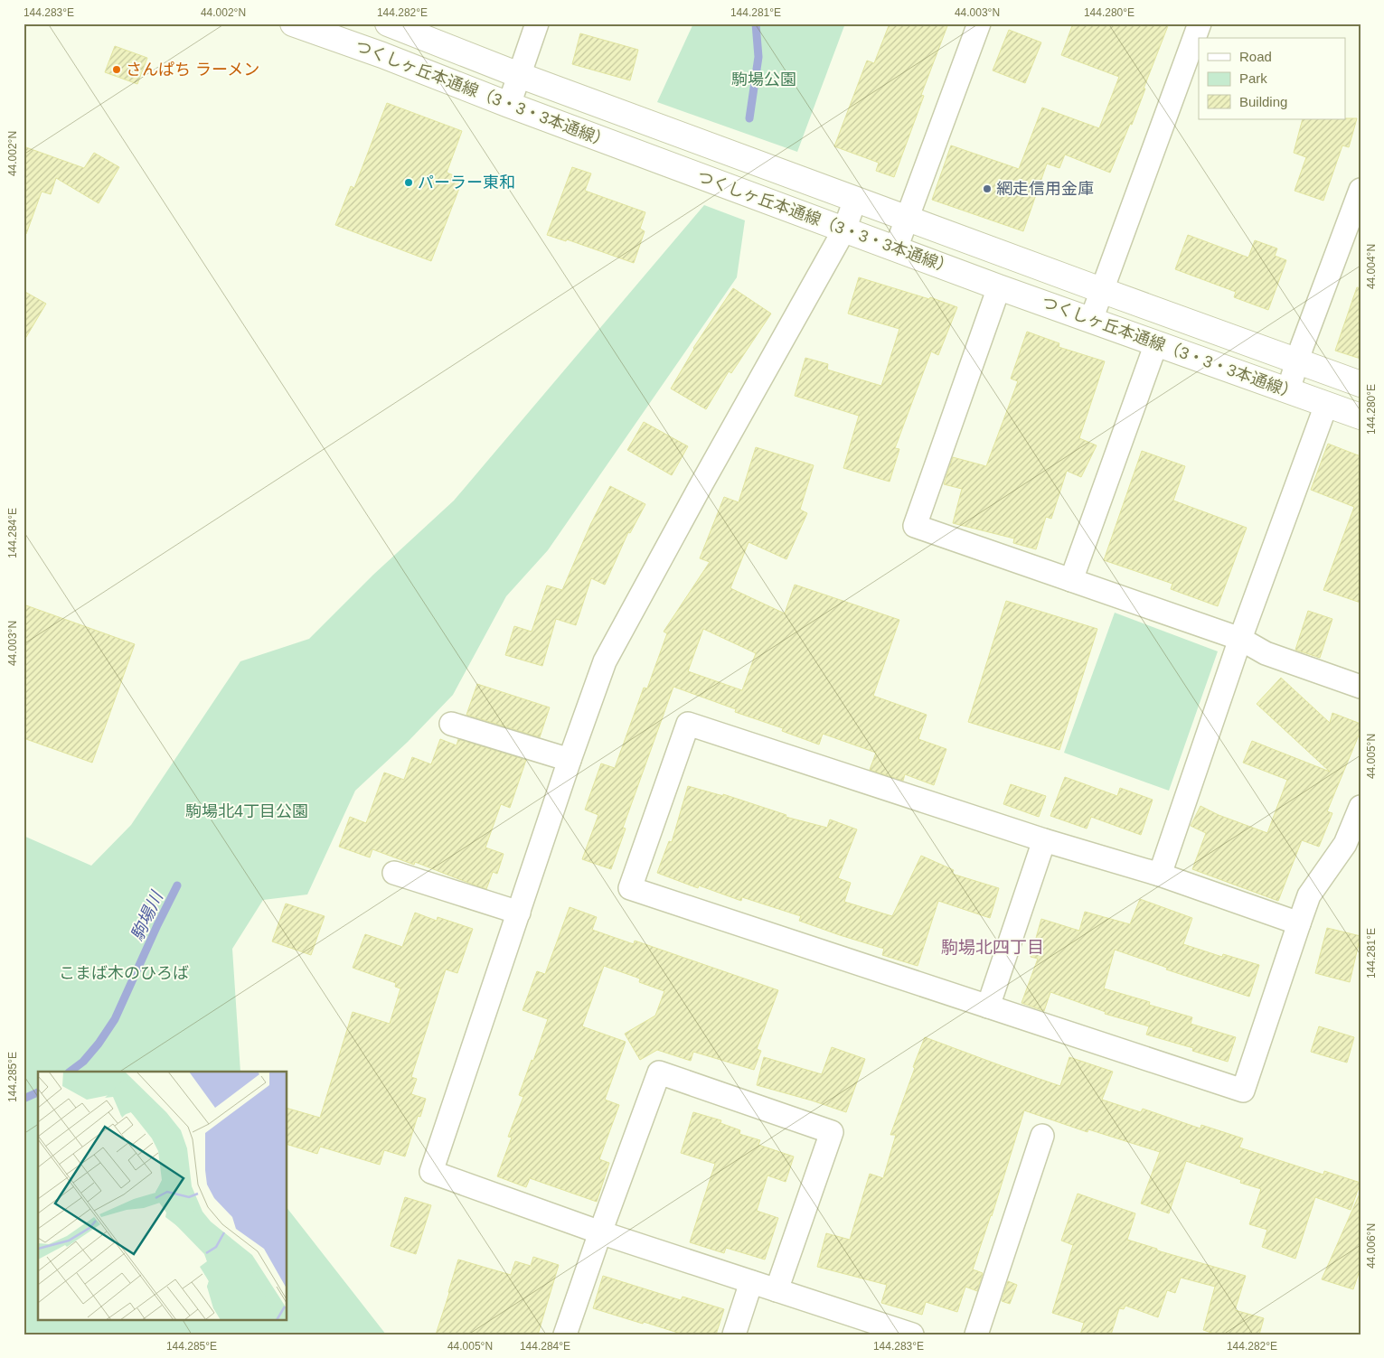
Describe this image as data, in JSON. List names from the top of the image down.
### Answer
{
  "streets": {
    "street": ["つくしヶ丘本通線（3・3・3本通線）"]
  },
  "districts": ["駒場北四丁目"],
  "water": ["駒場川"],
  "parks": ["駒場公園", "駒場北4丁目公園", "こまば木のひろば"],
  "places": ["さんぱち ラーメン", "パーラー東和", "網走信用金庫"],
  "legend": ["Road", "Park", "Building"],
  "coordinates": [
    "144.283°E",
    "44.002°N",
    "144.282°E",
    "144.281°E",
    "44.003°N",
    "144.280°E",
    "44.004°N",
    "144.284°E",
    "44.005°N",
    "144.285°E",
    "44.006°N"
  ]
}
